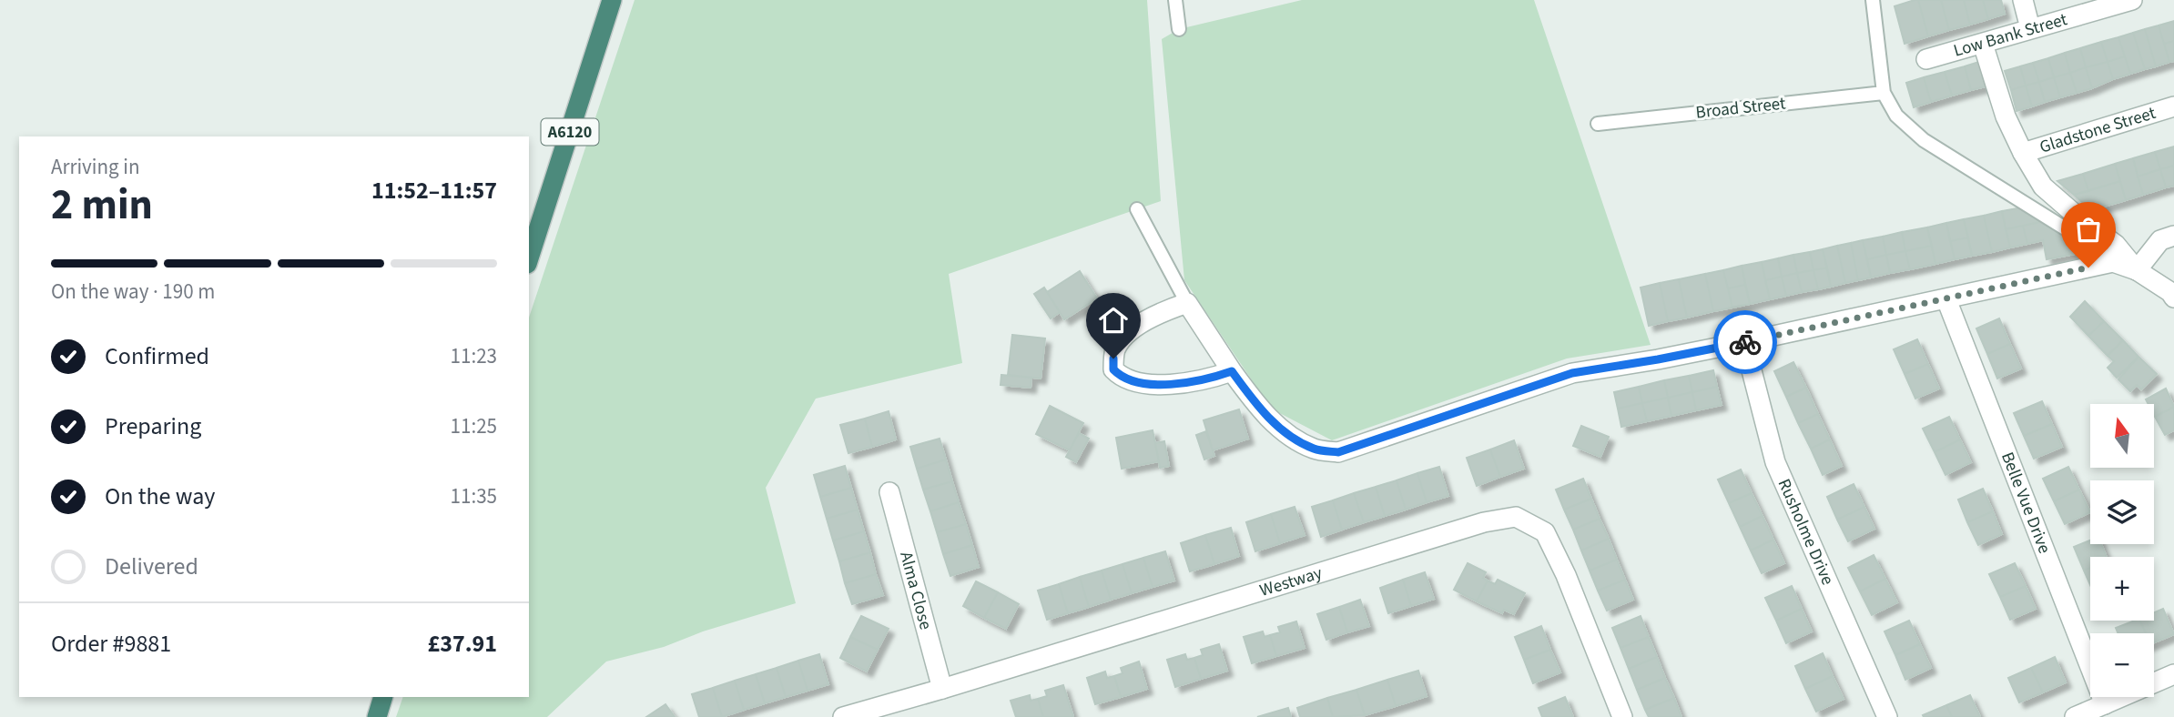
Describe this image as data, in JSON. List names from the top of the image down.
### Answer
{
  "streets": {
    "highway": ["A6120"],
    "street": [
      "Low Bank Street",
      "Gladstone Street",
      "Belle Vue Drive",
      "Rusholme Drive",
      "Westway",
      "Alma Close"
    ],
    "lane": ["Broad Street"]
  },
  "crossings": [
    ["Low Bank Street", "Gladstone Street"],
    ["Westway", "Alma Close"]
  ],
  "north": "top",
  "page": {
    "heading": ["2 min", "Arriving in", "11:52–11:57"],
    "panel": ["Order #9881", "£37.91"],
    "bar": "On the way · 190 m",
    "list": [
      ["Confirmed", "11:23"],
      ["Preparing", "11:25"],
      ["On the way", "11:35"],
      "Delivered"
    ],
    "map_buttons": ["+", "−"]
  }
}
